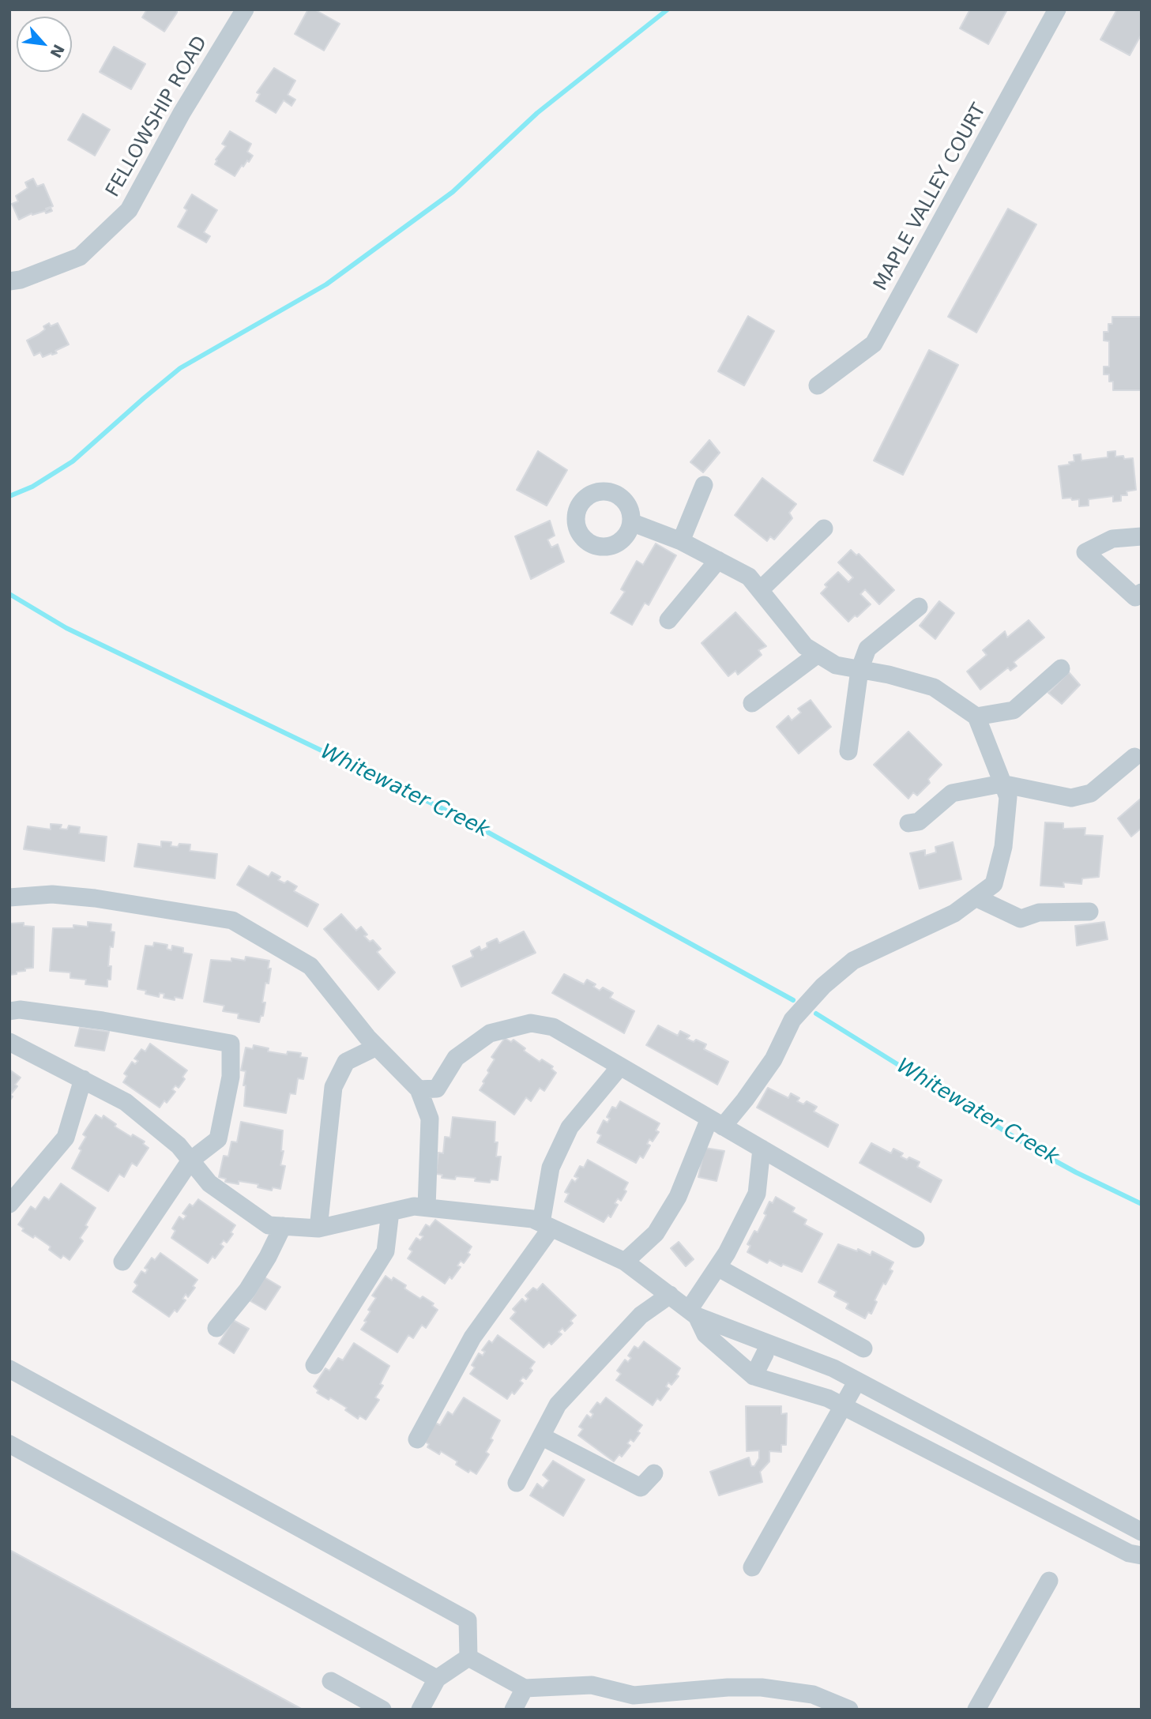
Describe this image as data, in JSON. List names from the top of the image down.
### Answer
{
  "streets": {
    "street": ["FELLOWSHIP ROAD", "MAPLE VALLEY COURT"]
  },
  "water": ["Whitewater Creek"],
  "north": "bottom right"
}
